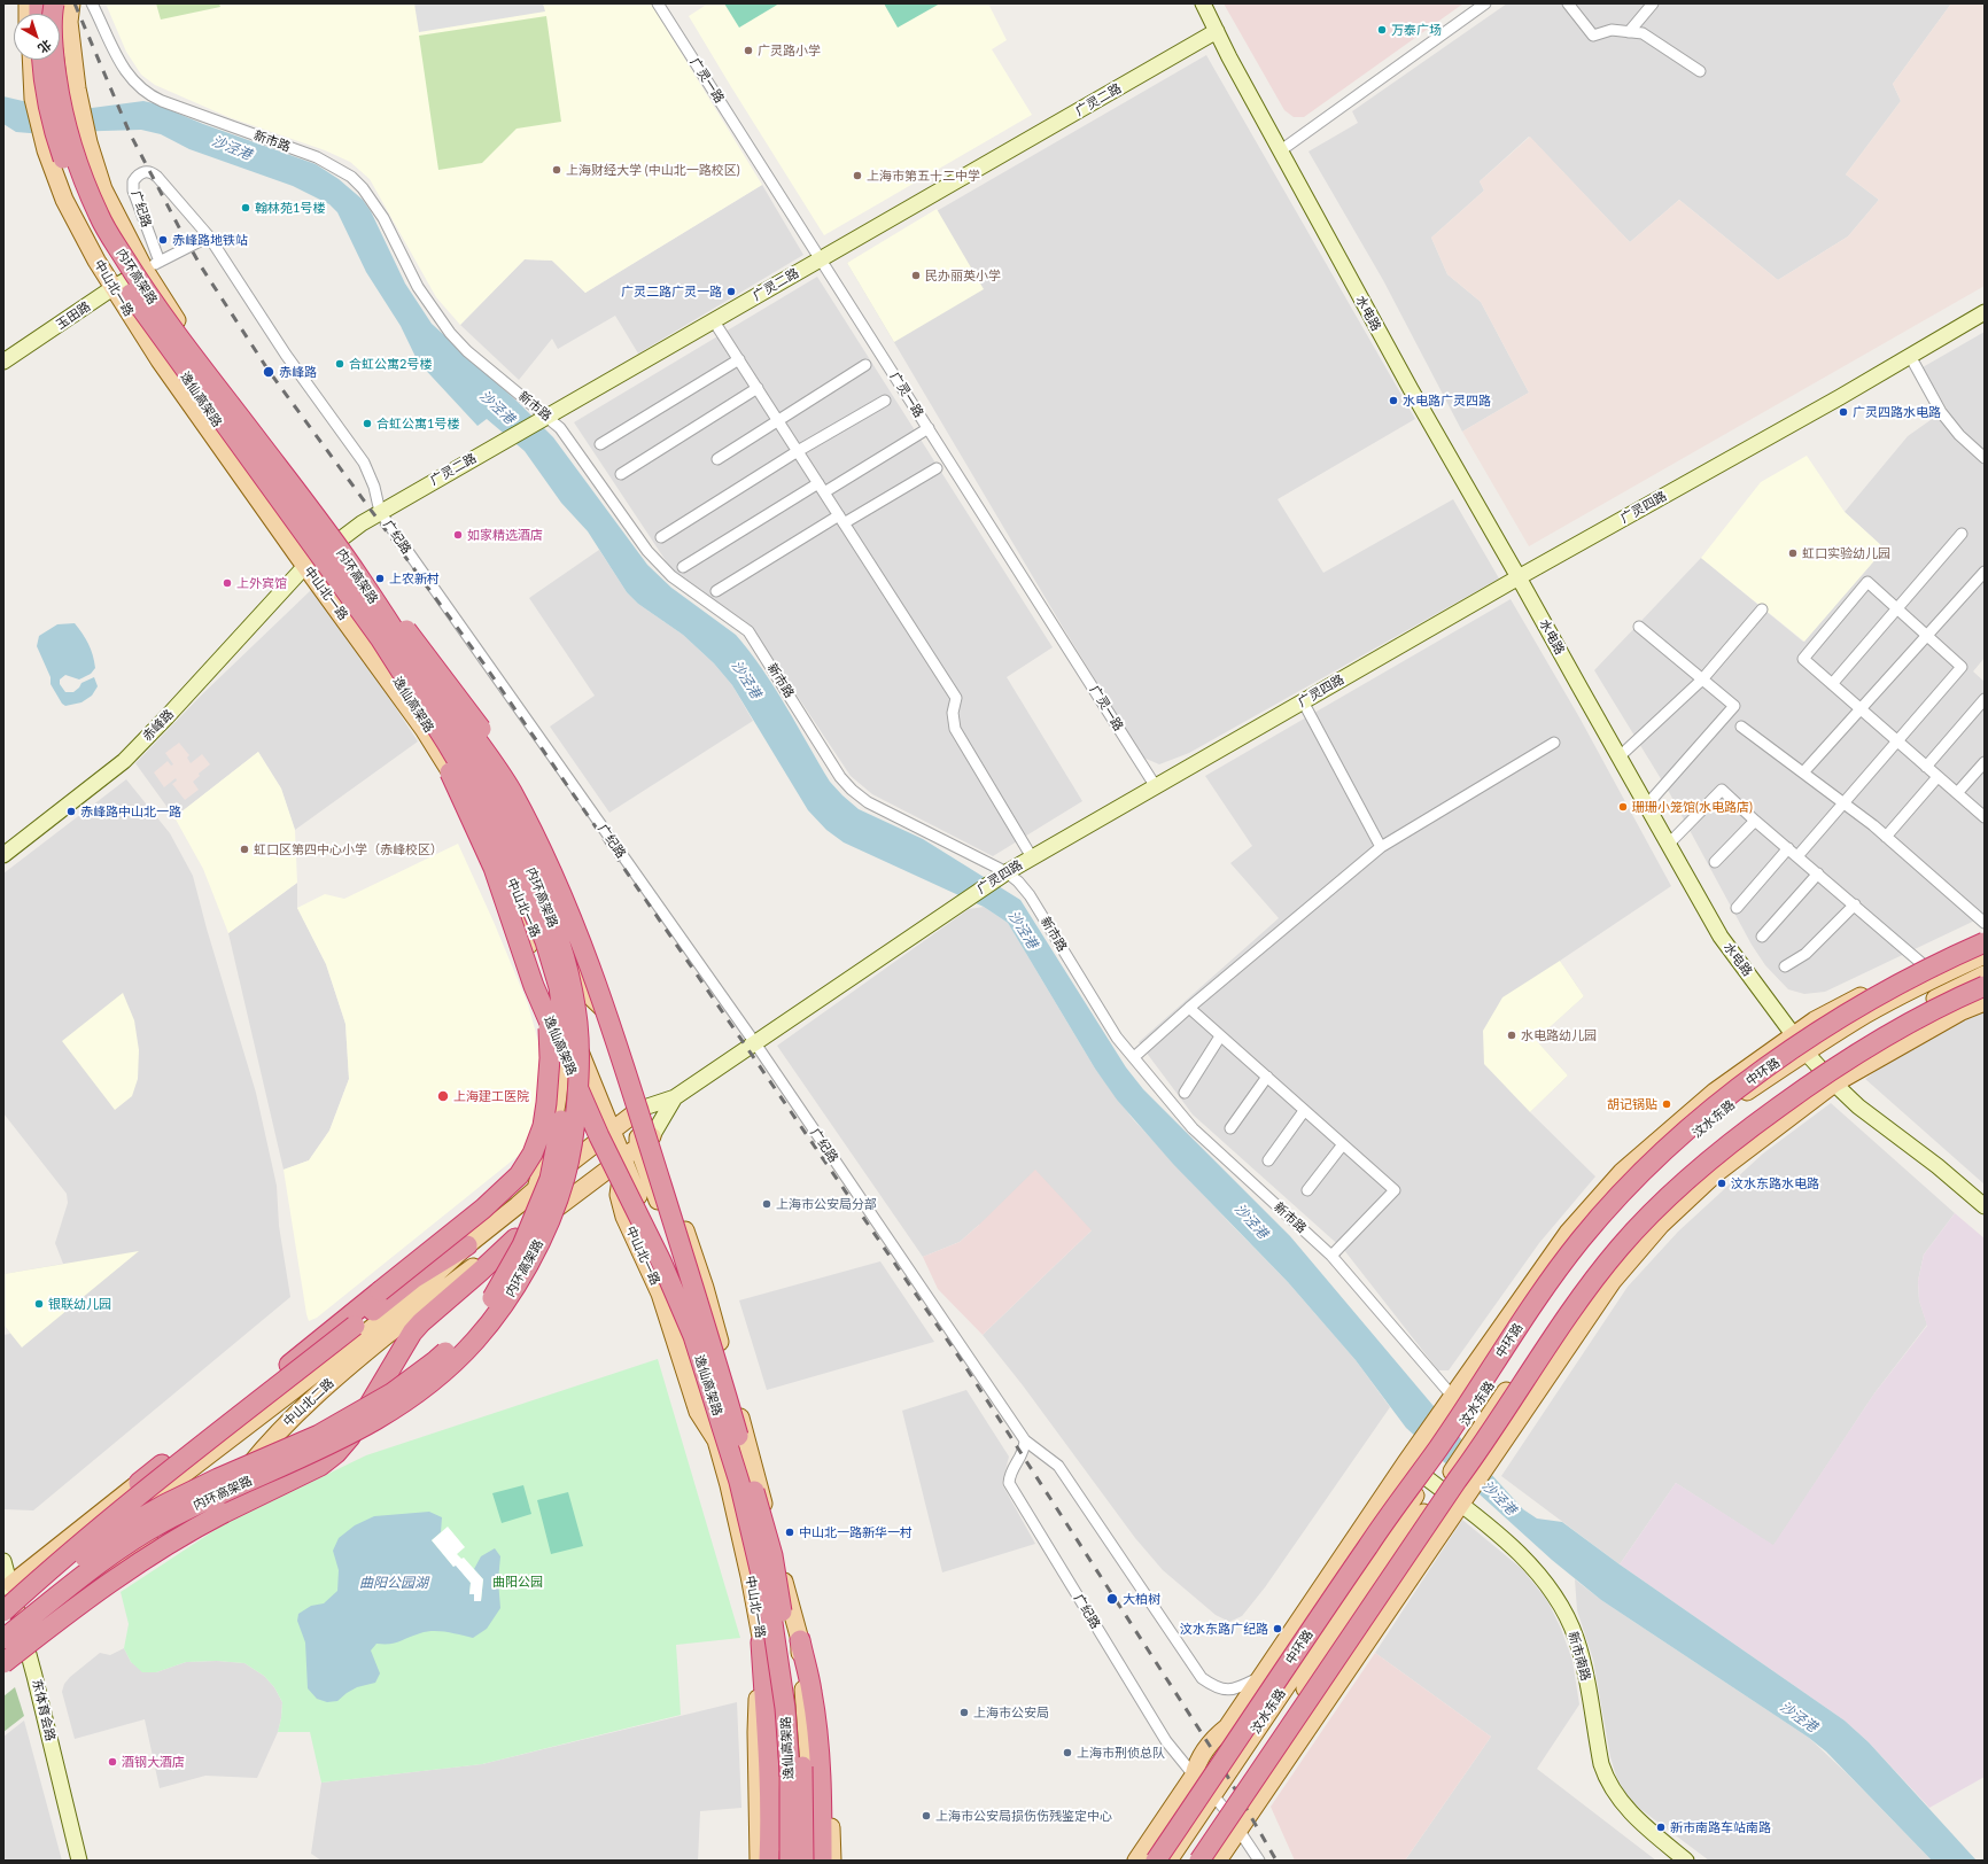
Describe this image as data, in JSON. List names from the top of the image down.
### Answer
{
  "streets": {
    "highway": ["内环高架路", "逸仙高架路", "中环路"],
    "main road": [
      "广灵二路",
      "中山北一路",
      "水电路",
      "玉田路",
      "广灵四路",
      "赤峰路",
      "汶水东路",
      "中山北二路",
      "新市南路",
      "东体育会路"
    ],
    "street": ["广灵一路", "新市路", "广纪路"]
  },
  "crossings": [
    ["广灵一路", "广灵二路"],
    ["广灵一路", "广灵四路"],
    ["广灵二路", "新市路"],
    ["广灵二路", "广纪路"],
    ["广灵二路", "水电路"],
    ["广灵二路", "赤峰路"],
    ["新市路", "广灵四路"],
    ["新市路", "汶水东路"],
    ["广纪路", "玉田路"],
    ["广纪路", "广灵四路"],
    ["广纪路", "汶水东路"],
    ["内环高架路", "中山北一路"],
    ["内环高架路", "逸仙高架路"],
    ["中山北一路", "玉田路"],
    ["中山北一路", "赤峰路"],
    ["中山北一路", "中山北二路"],
    ["水电路", "广灵四路"],
    ["水电路", "汶水东路"],
    ["广灵四路", "中山北二路"],
    ["汶水东路", "新市南路"],
    ["中山北二路", "东体育会路"]
  ],
  "water": ["沙泾港", "曲阳公园湖"],
  "parks": ["曲阳公园"],
  "places": [
    "万泰广场",
    "广灵路小学",
    "上海财经大学 (中山北一路校区)",
    "上海市第五十二中学",
    "翰林苑1号楼",
    "赤峰路地铁站",
    "民办丽英小学",
    "广灵二路广灵一路",
    "合虹公寓2号楼",
    "赤峰路",
    "水电路广灵四路",
    "广灵四路水电路",
    "合虹公寓1号楼",
    "如家精选酒店",
    "虹口实验幼儿园",
    "上农新村",
    "上外宾馆",
    "珊珊小笼馆(水电路店)",
    "赤峰路中山北一路",
    "虹口区第四中心小学（赤峰校区）",
    "水电路幼儿园",
    "上海建工医院",
    "胡记锅贴",
    "汶水东路水电路",
    "上海市公安局分部",
    "银联幼儿园",
    "中山北一路新华一村",
    "大柏树",
    "汶水东路广纪路",
    "上海市公安局",
    "上海市刑侦总队",
    "酒钢大酒店",
    "上海市公安局损伤伤残鉴定中心",
    "新市南路车站南路"
  ],
  "north": "bottom right"
}
